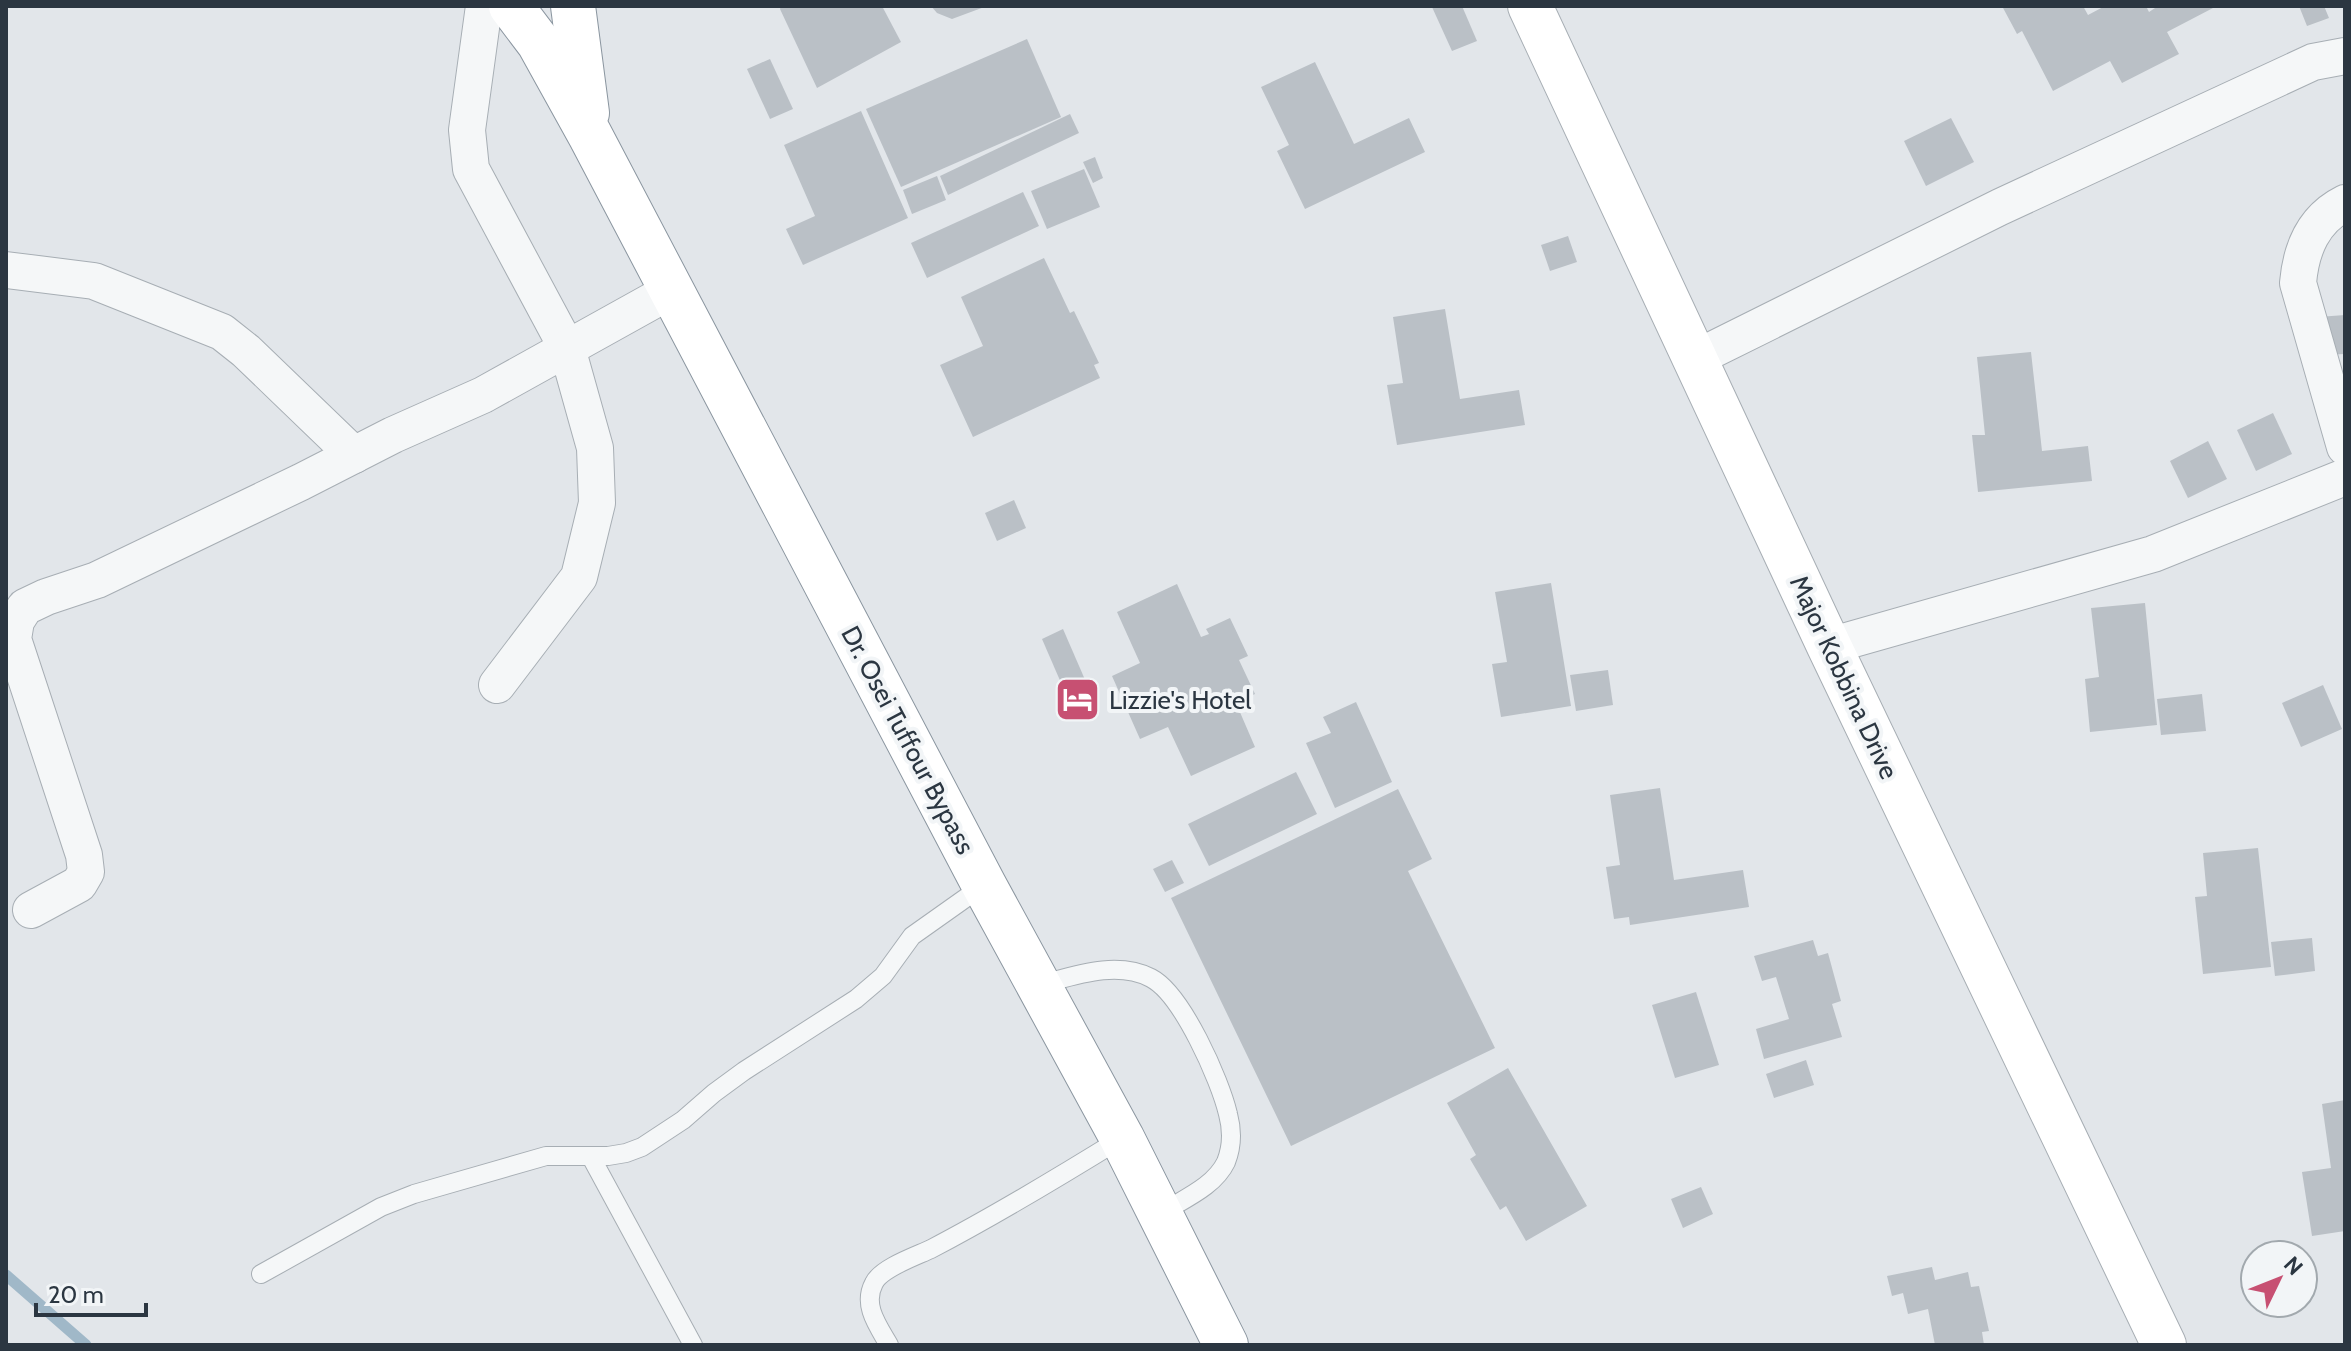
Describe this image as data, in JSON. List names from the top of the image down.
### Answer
{
  "streets": {
    "main road": ["Major Kobbina Drive", "Dr. Osei Tuffour Bypass"]
  },
  "places": {
    "hotel": ["Lizzie's Hotel"]
  },
  "scale_bar": "20 m",
  "north": "top right"
}
